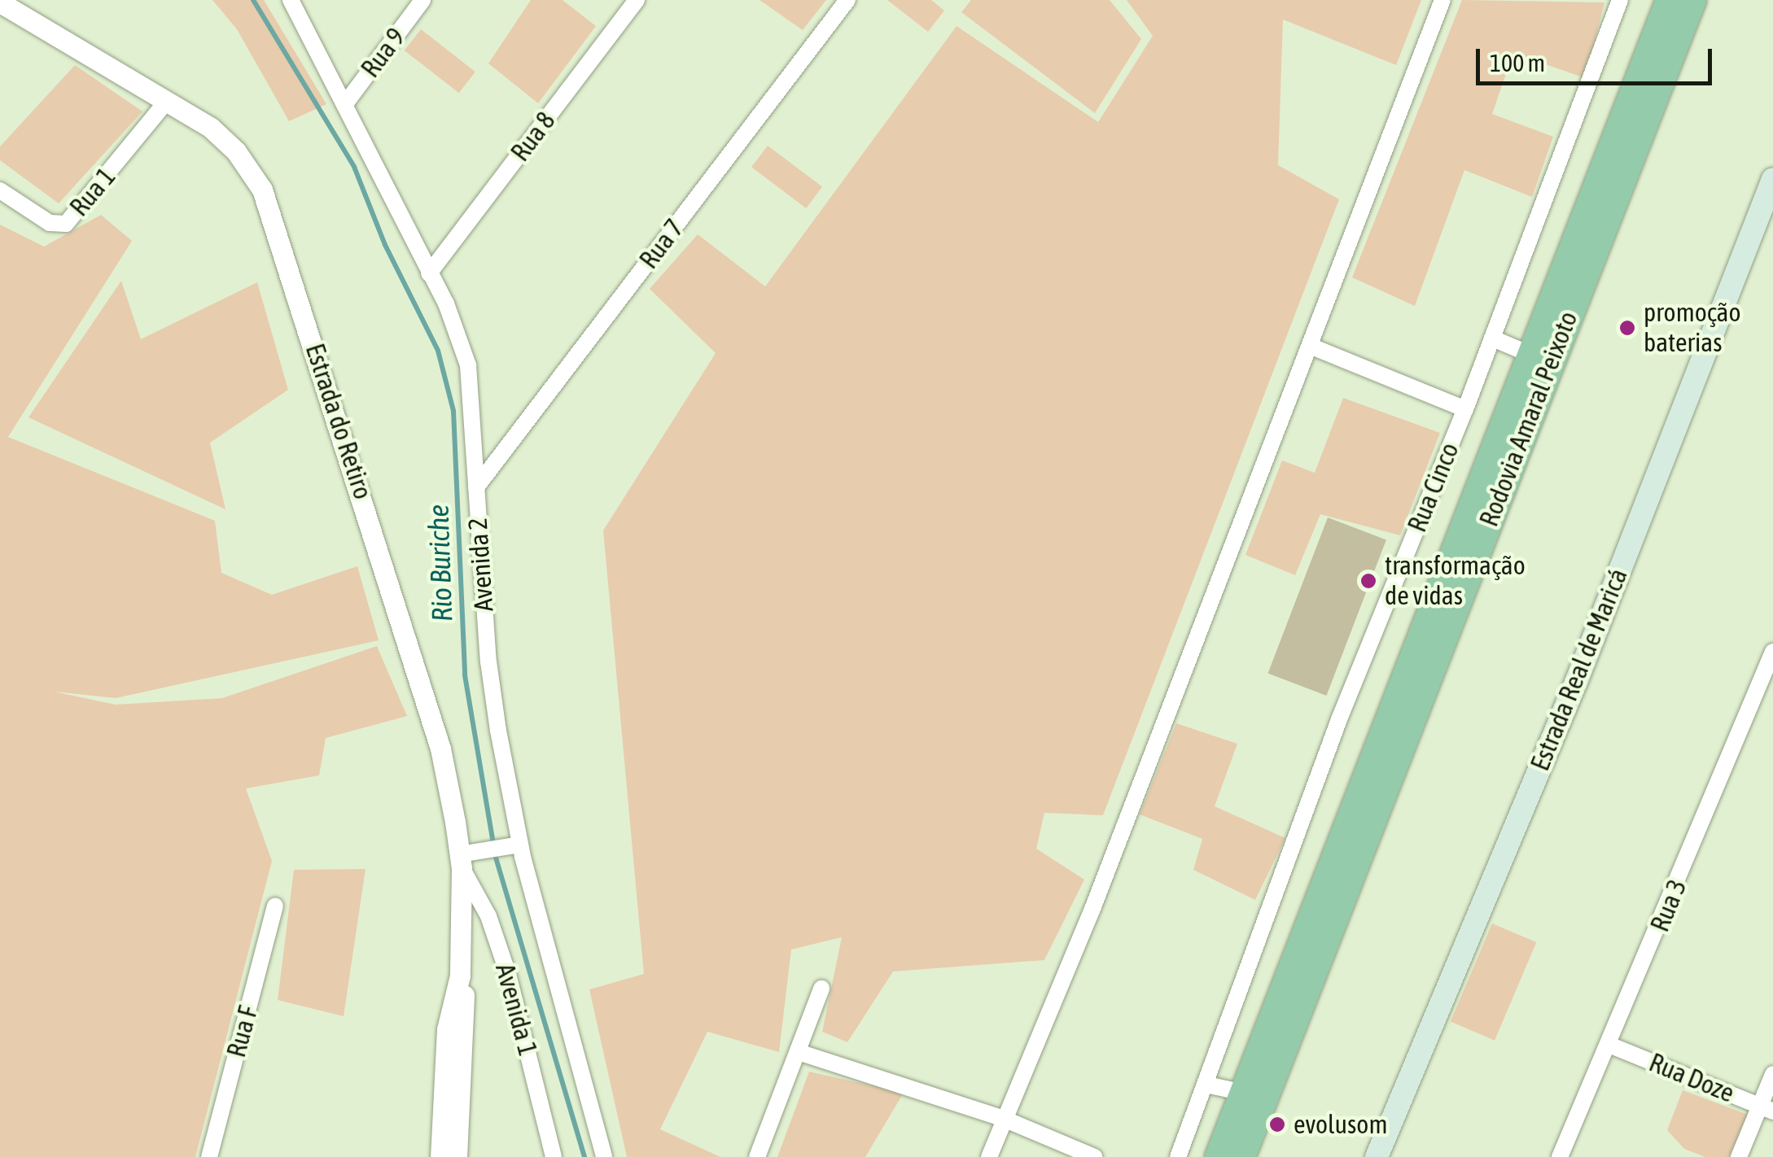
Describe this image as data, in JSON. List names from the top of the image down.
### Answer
{
  "streets": {
    "highway": ["Rodovia Amaral Peixoto"],
    "main road": ["Estrada Real de Maricá"],
    "street": [
      "Rua 9",
      "Rua 8",
      "Rua 1",
      "Rua 7",
      "Estrada do Retiro",
      "Rua Cinco",
      "Avenida 2",
      "Rua 3",
      "Avenida 1",
      "Rua F",
      "Rua Doze"
    ]
  },
  "crossings": [
    ["Rua 9", "Avenida 2"],
    ["Rua 8", "Avenida 2"],
    ["Rua 1", "Estrada do Retiro"],
    ["Rua 7", "Avenida 2"],
    ["Estrada do Retiro", "Avenida 1"],
    ["Rua 3", "Rua Doze"]
  ],
  "water": ["Rio Buriche"],
  "places": ["promoção baterias", "transformação de vidas", "evolusom"],
  "scale_bar": "100 m"
}
